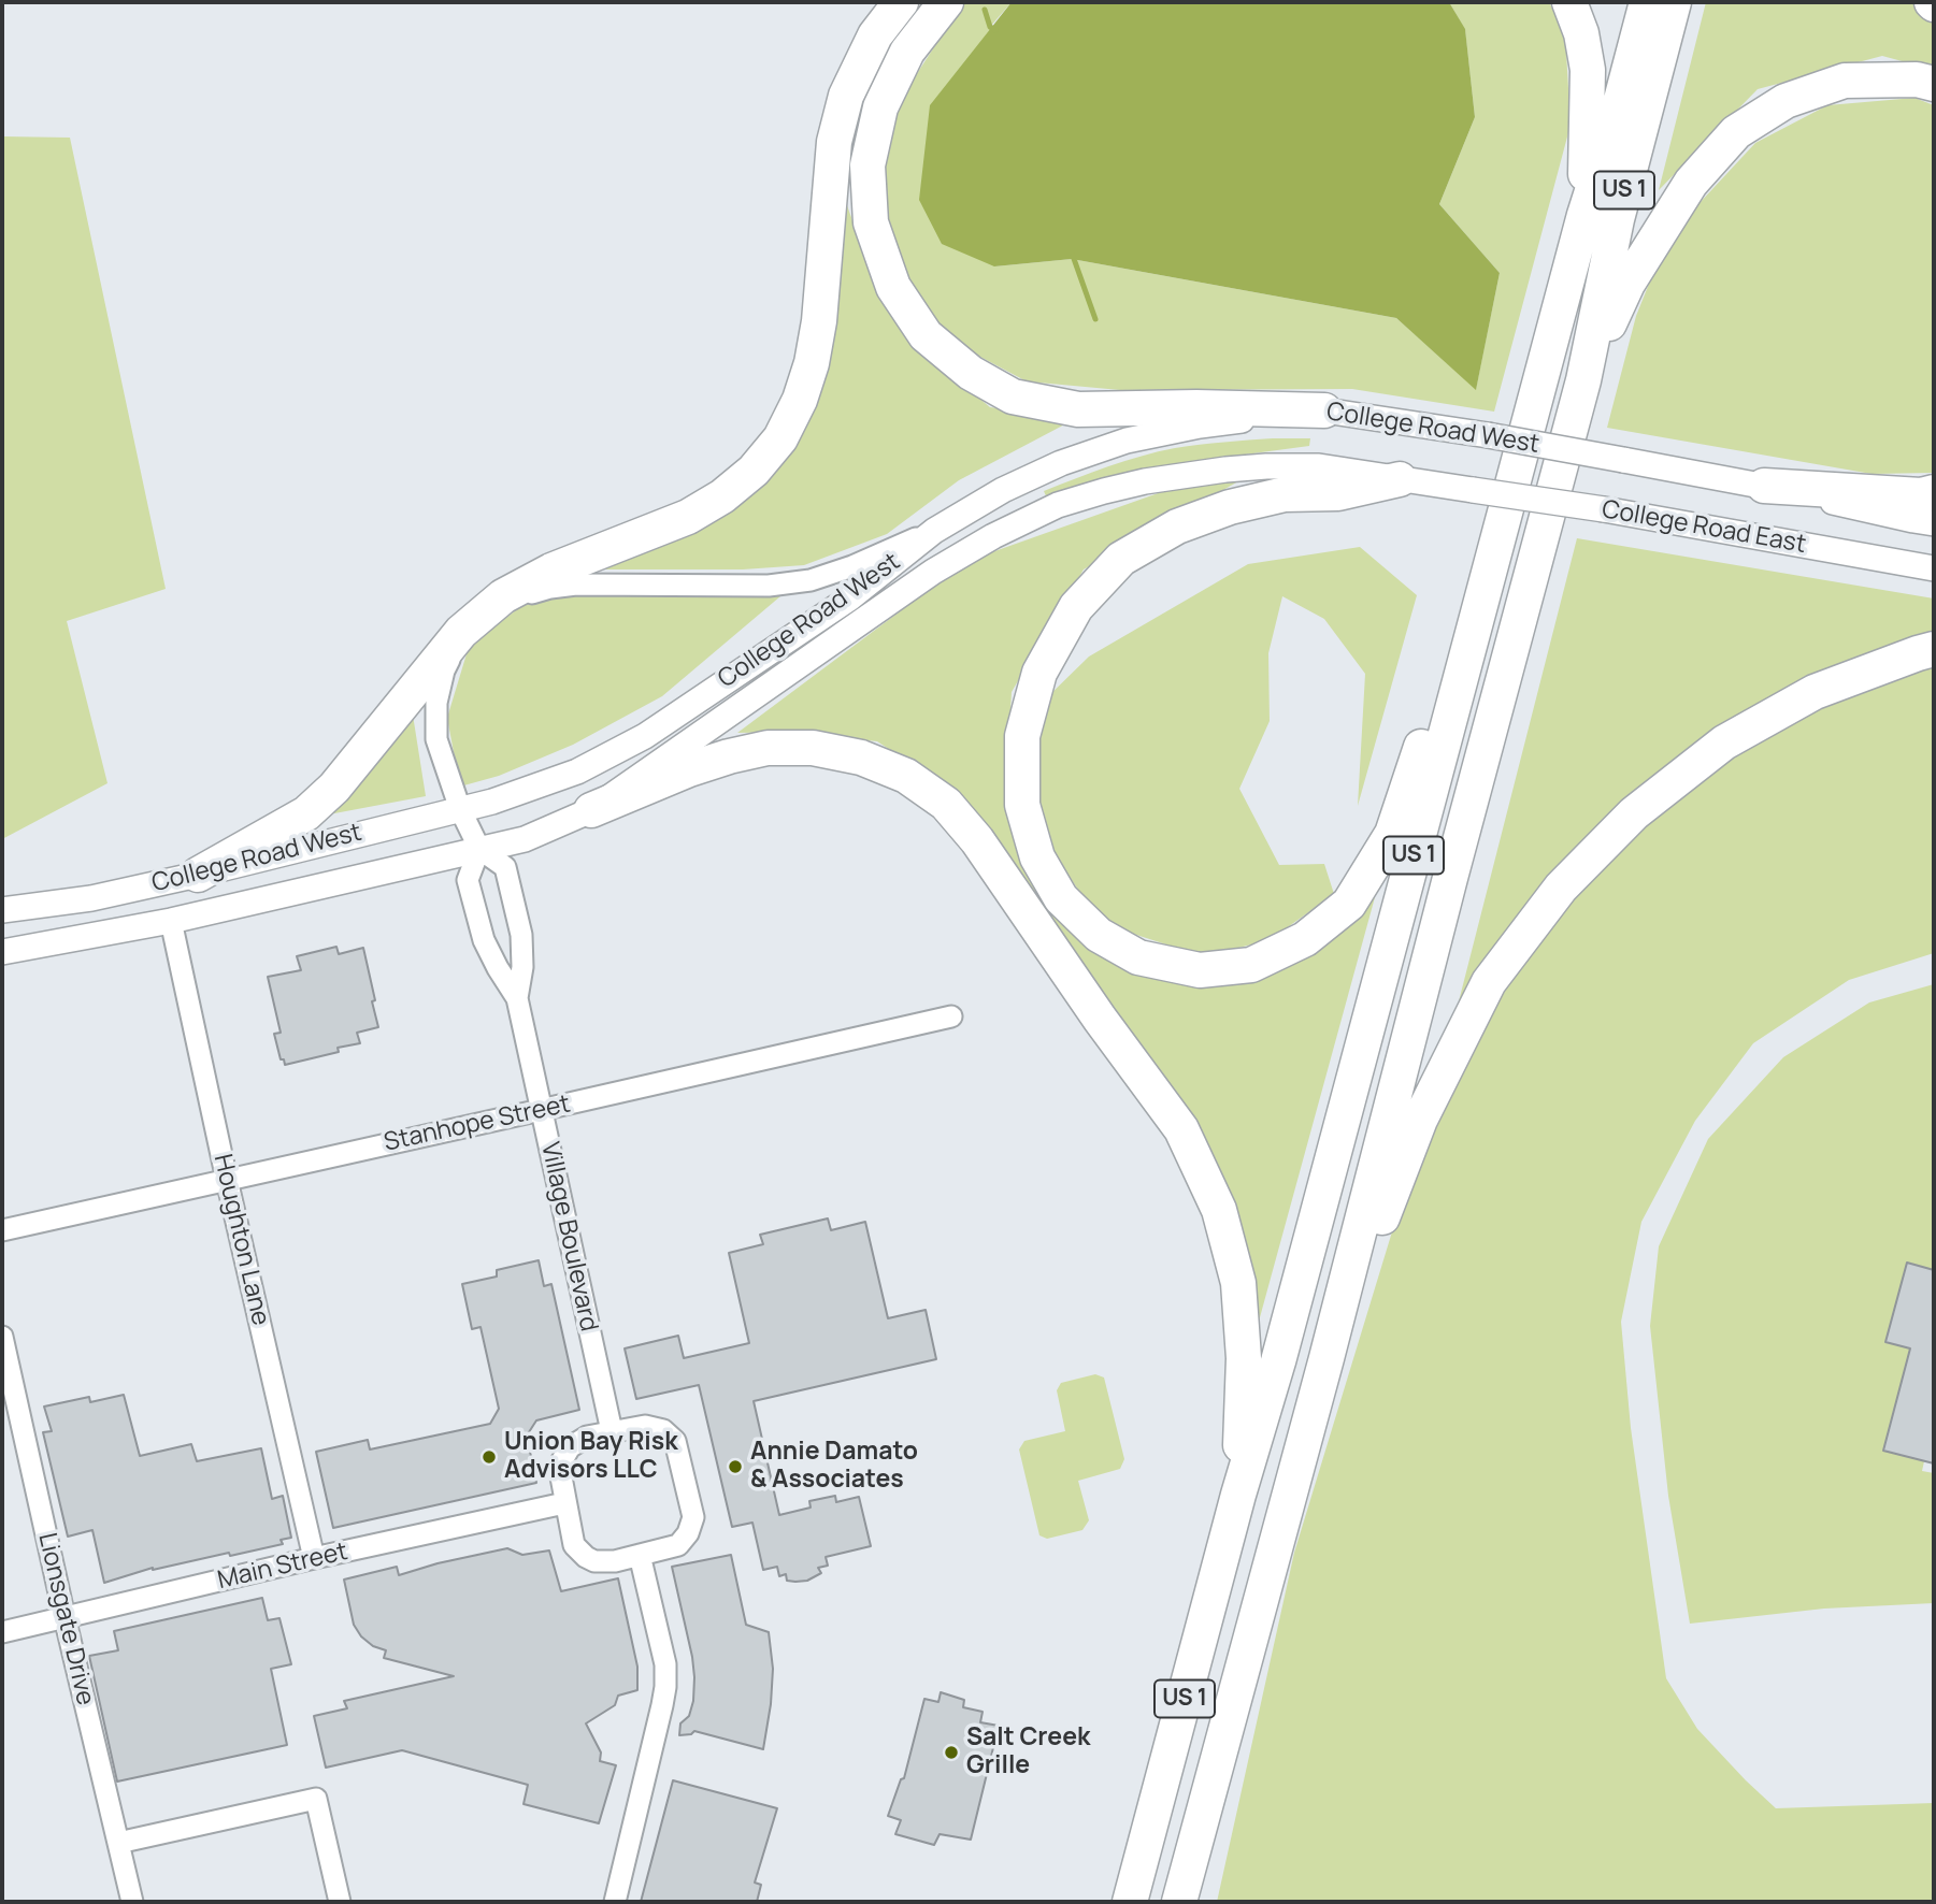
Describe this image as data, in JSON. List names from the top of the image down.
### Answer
{
  "streets": {
    "highway": ["US 1"],
    "street": [
      "College Road West",
      "College Road East",
      "Stanhope Street",
      "Village Boulevard",
      "Houghton Lane",
      "Main Street",
      "Lionsgate Drive"
    ]
  },
  "crossings": [
    ["College Road West", "College Road East"],
    ["College Road West", "Village Boulevard"],
    ["College Road West", "Houghton Lane"],
    ["Stanhope Street", "Village Boulevard"],
    ["Stanhope Street", "Houghton Lane"],
    ["Village Boulevard", "Main Street"],
    ["Houghton Lane", "Main Street"],
    ["Main Street", "Lionsgate Drive"]
  ],
  "places": ["Union Bay Risk Advisors LLC", "Annie Damato & Associates", "Salt Creek Grille"]
}
